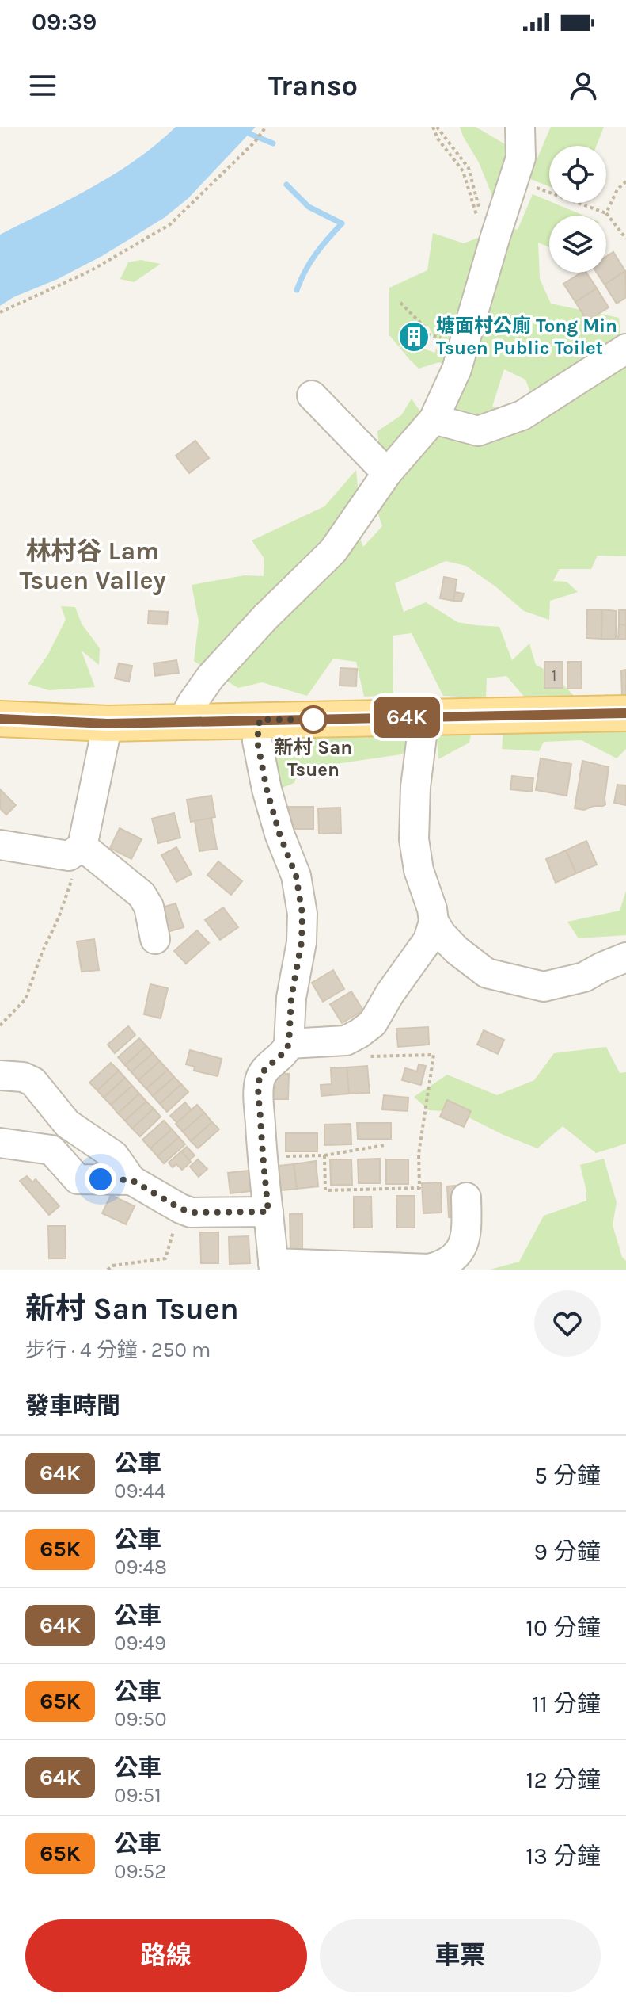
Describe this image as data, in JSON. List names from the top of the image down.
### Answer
{
  "districts": ["林村谷 Lam Tsuen Valley"],
  "places": {
    "building": ["塘面村公廁 Tong Min Tsuen Public Toilet"],
    "other": ["新村 San Tsuen"]
  },
  "lines": ["bus line 64K"],
  "house_numbers": ["1"],
  "page": {
    "status": "09:39",
    "header": "Transo",
    "on_map": "64K",
    "heading": [
      ["新村 San Tsuen", "步行 · 4 分鐘 · 250 m"],
      "發車時間"
    ],
    "list": [
      {
        "mark": "64K",
        "name": "公車",
        "note": "09:44",
        "value": "5 分鐘"
      },
      {
        "mark": "65K",
        "name": "公車",
        "note": "09:48",
        "value": "9 分鐘"
      },
      {
        "mark": "64K",
        "name": "公車",
        "note": "09:49",
        "value": "10 分鐘"
      },
      {
        "mark": "65K",
        "name": "公車",
        "note": "09:50",
        "value": "11 分鐘"
      },
      {
        "mark": "64K",
        "name": "公車",
        "note": "09:51",
        "value": "12 分鐘"
      },
      {
        "mark": "65K",
        "name": "公車",
        "note": "09:52",
        "value": "13 分鐘"
      }
    ],
    "buttons": ["路線", "車票"]
  }
}
